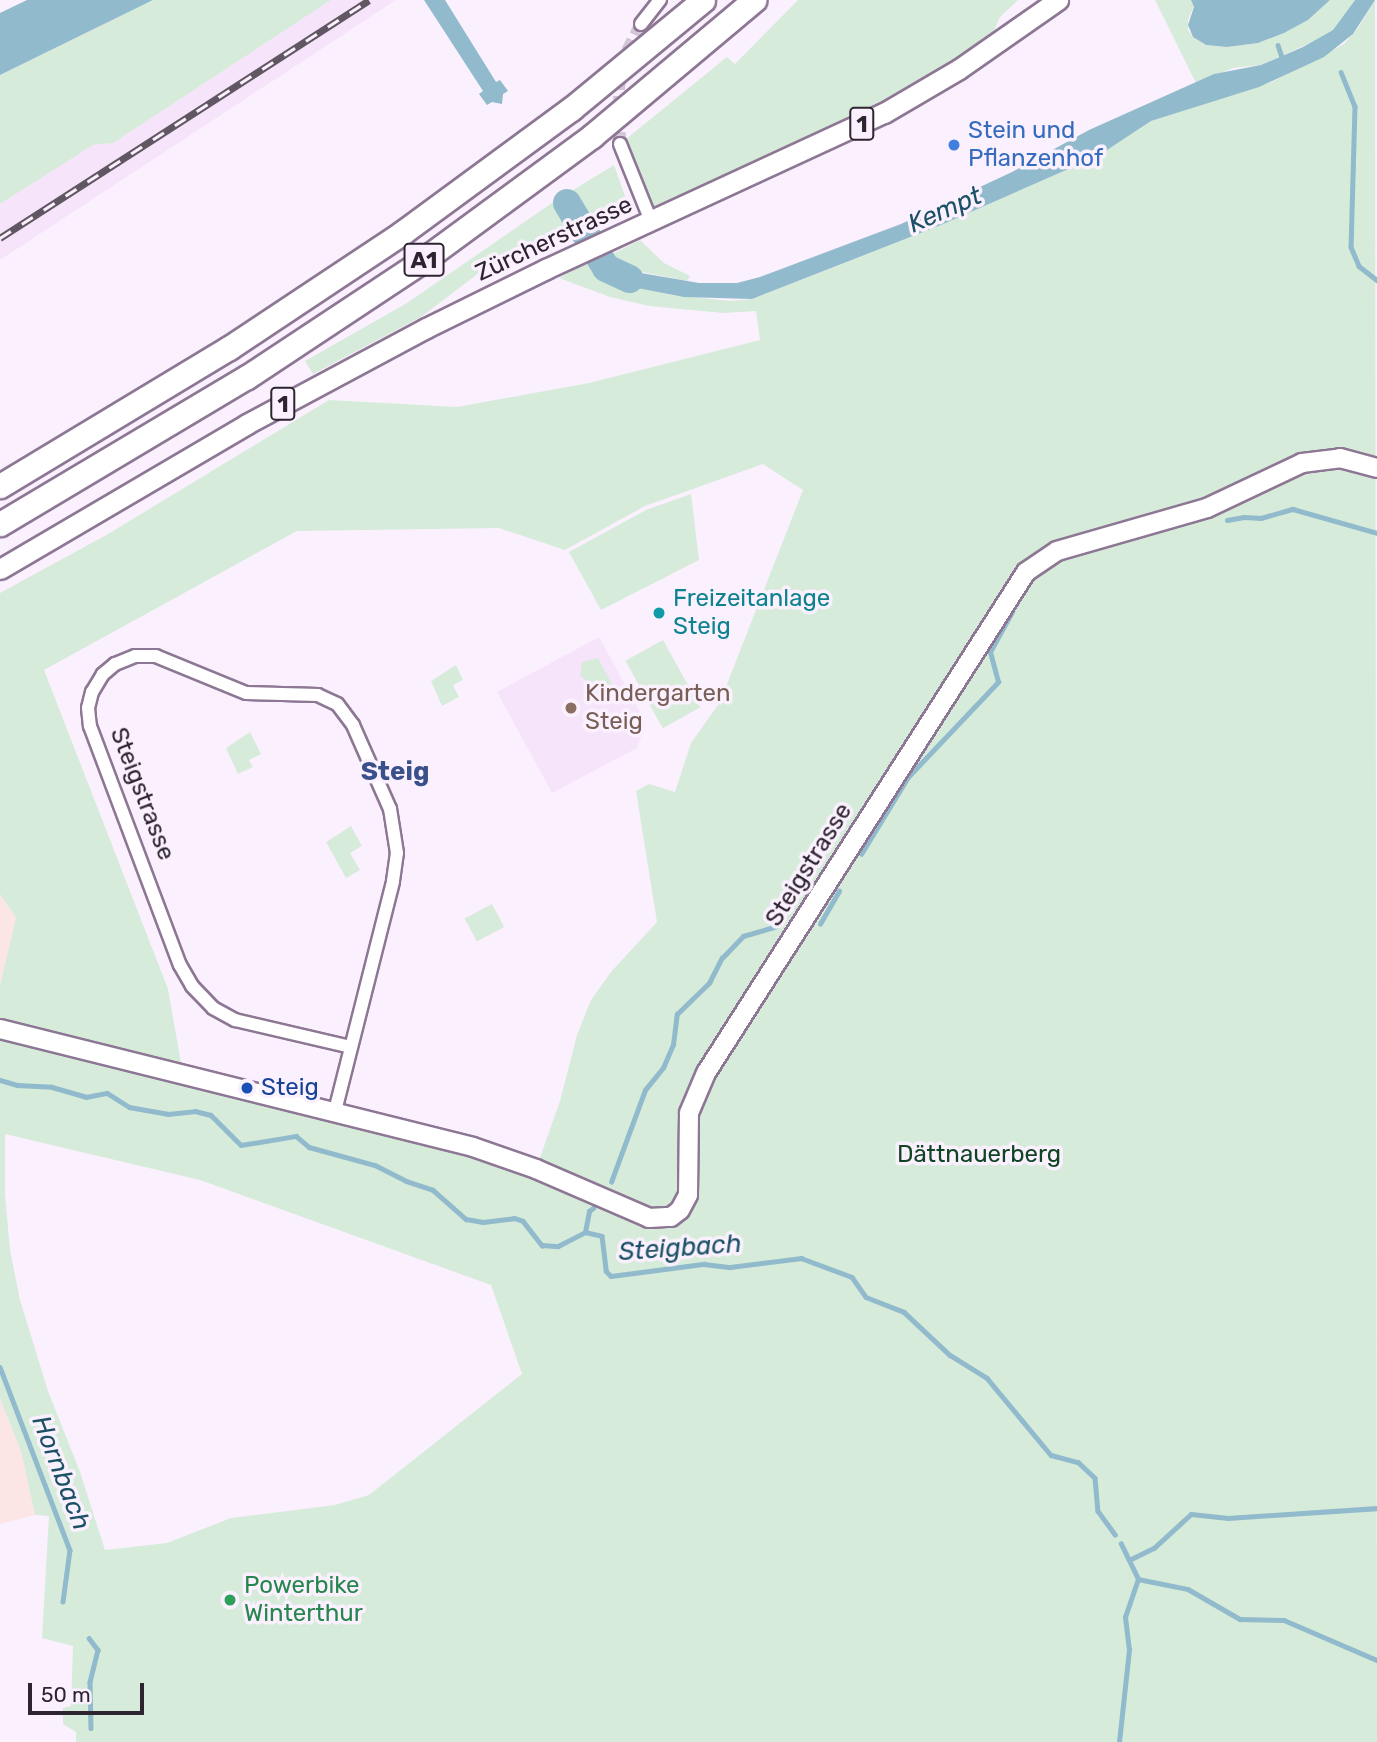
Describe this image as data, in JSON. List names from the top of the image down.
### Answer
{
  "streets": {
    "highway": ["A1"],
    "main road": ["1", "Zürcherstrasse", "Steigstrasse"]
  },
  "districts": ["Steig"],
  "water": ["Kempt", "Steigbach", "Hornbach"],
  "parks": ["Dättnauerberg"],
  "places": [
    "Stein und Pflanzenhof",
    "Freizeitanlage Steig",
    "Kindergarten Steig",
    "Steig",
    "Powerbike Winterthur"
  ],
  "scale_bar": "50 m"
}
